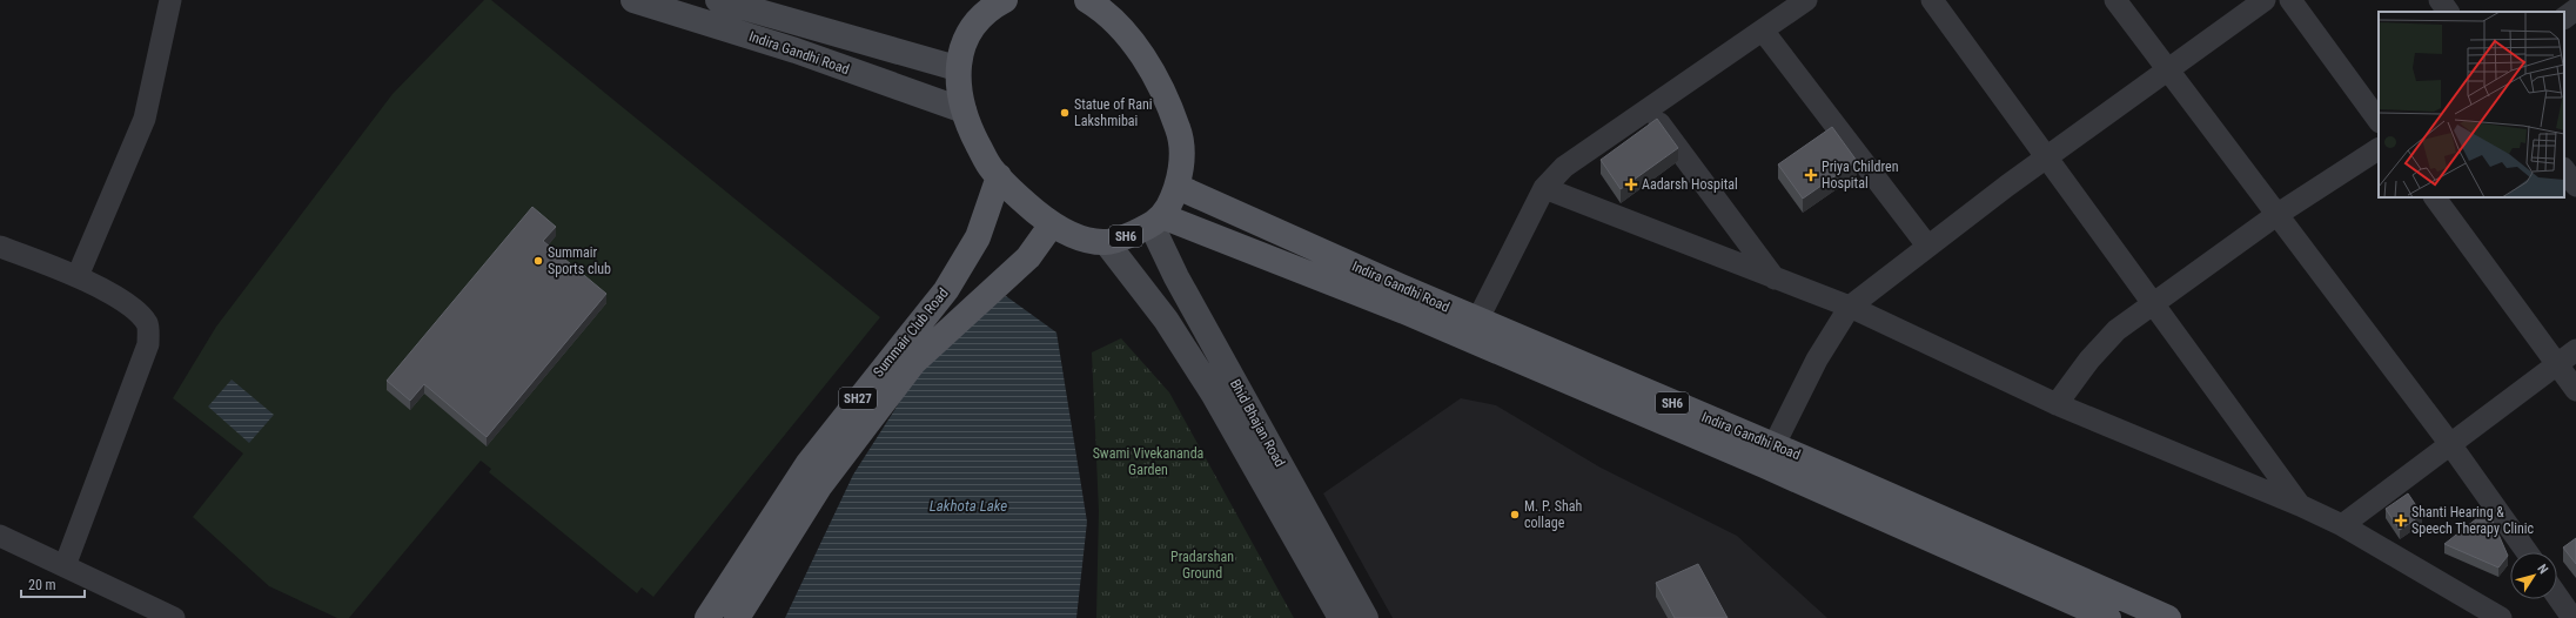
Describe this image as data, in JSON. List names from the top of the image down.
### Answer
{
  "streets": {
    "main road": [
      "Indira Gandhi Road",
      "SH6",
      "Summair Club Road",
      "SH27",
      "Bhid Bhajan Road"
    ]
  },
  "crossings": [
    ["Indira Gandhi Road", "SH6"],
    ["Indira Gandhi Road", "Bhid Bhajan Road"],
    ["SH6", "Summair Club Road"],
    ["SH6", "Bhid Bhajan Road"]
  ],
  "water": ["Lakhota Lake"],
  "parks": ["Swami Vivekananda Garden", "Pradarshan Ground"],
  "places": {
    "other": ["Statue of Rani Lakshmibai", "Summair Sports club", "M. P. Shah collage"],
    "health": ["Priya Children Hospital", "Aadarsh Hospital", "Shanti Hearing & Speech Therapy Clinic"]
  },
  "scale_bar": "20 m",
  "north": "top right"
}
